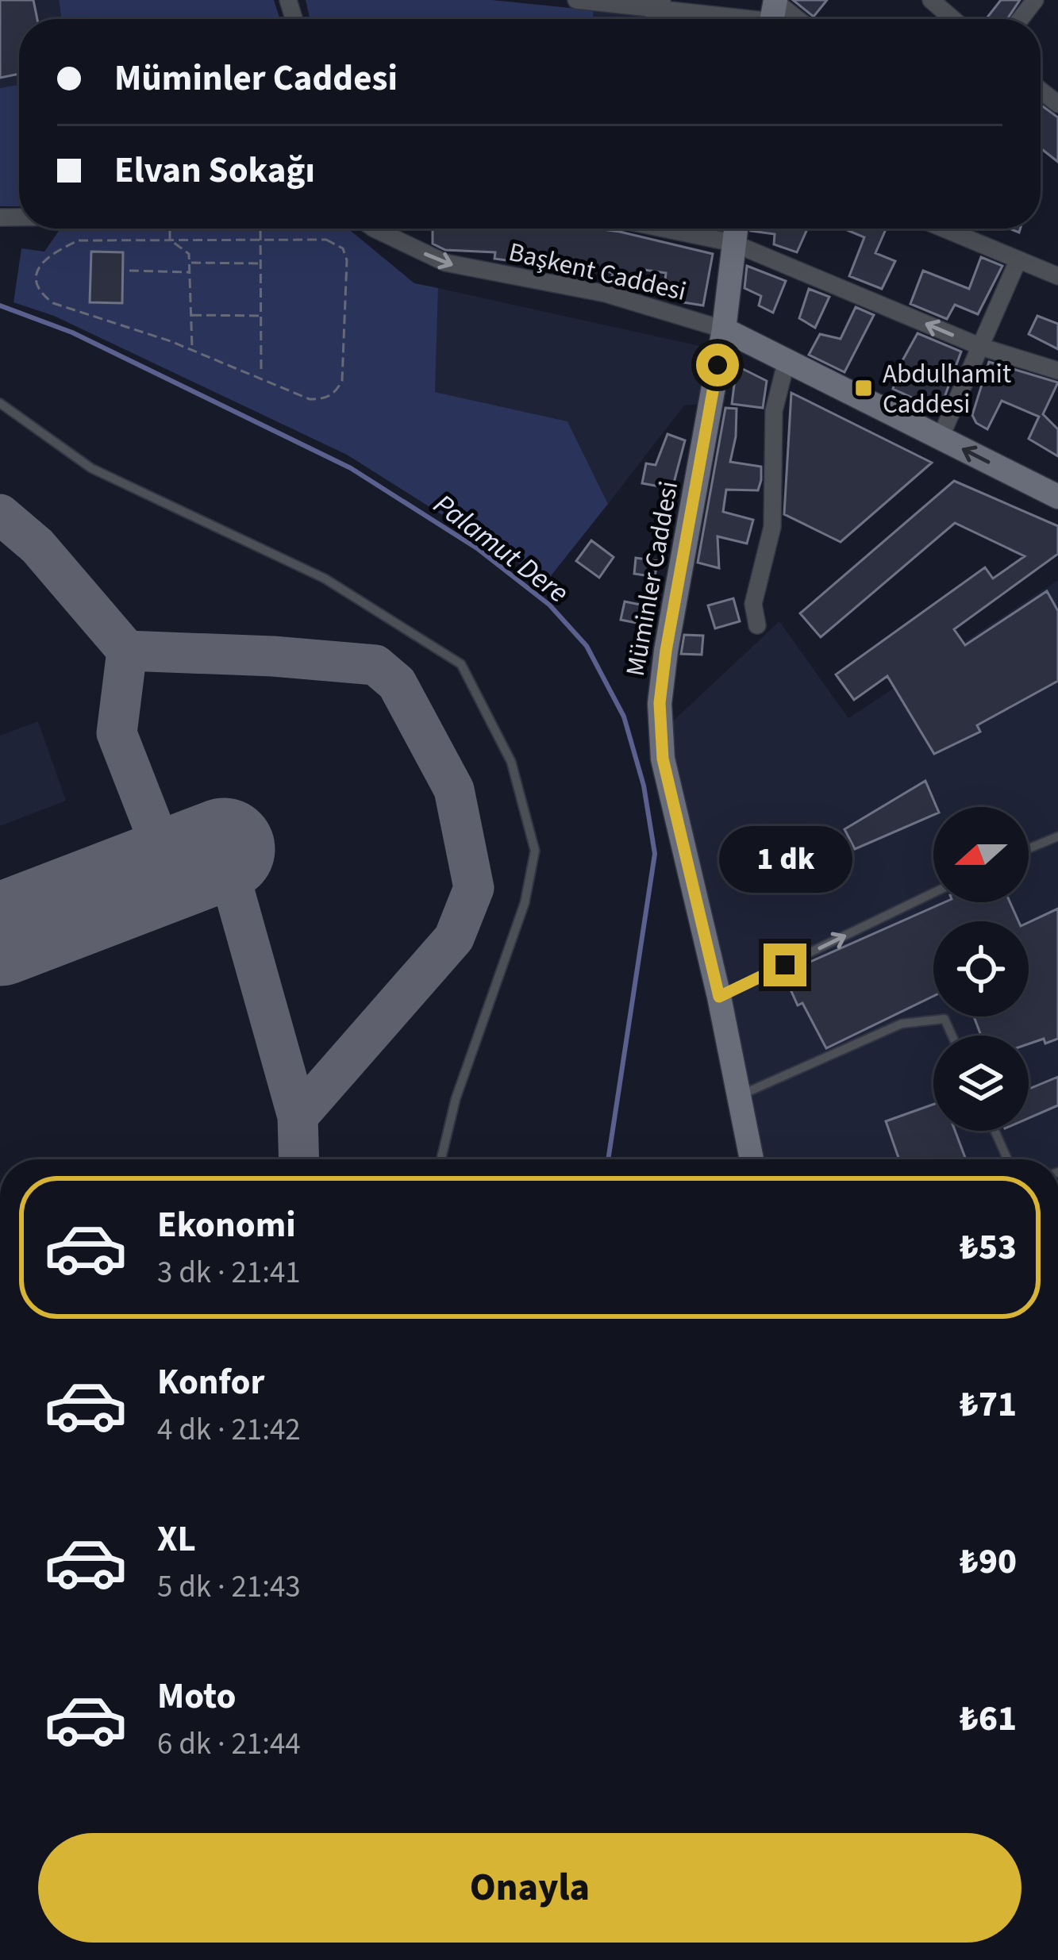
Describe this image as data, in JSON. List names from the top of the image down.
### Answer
{
  "streets": {
    "street": ["Başkent Caddesi", "Müminler Caddesi"]
  },
  "crossings": [
    ["Başkent Caddesi", "Müminler Caddesi"]
  ],
  "one_way": ["Başkent Caddesi"],
  "water": ["Palamut Dere"],
  "places": {
    "transit": ["Abdulhamit Caddesi"]
  },
  "north": "left",
  "page": {
    "banner": ["Müminler Caddesi", "Elvan Sokağı"],
    "bubble": "1 dk",
    "list": [
      {
        "name": "Ekonomi",
        "note": "3 dk · 21:41",
        "value": "₺53"
      },
      {
        "name": "Konfor",
        "note": "4 dk · 21:42",
        "value": "₺71"
      },
      {
        "name": "XL",
        "note": "5 dk · 21:43",
        "value": "₺90"
      },
      {
        "name": "Moto",
        "note": "6 dk · 21:44",
        "value": "₺61"
      }
    ],
    "buttons": "Onayla"
  }
}
